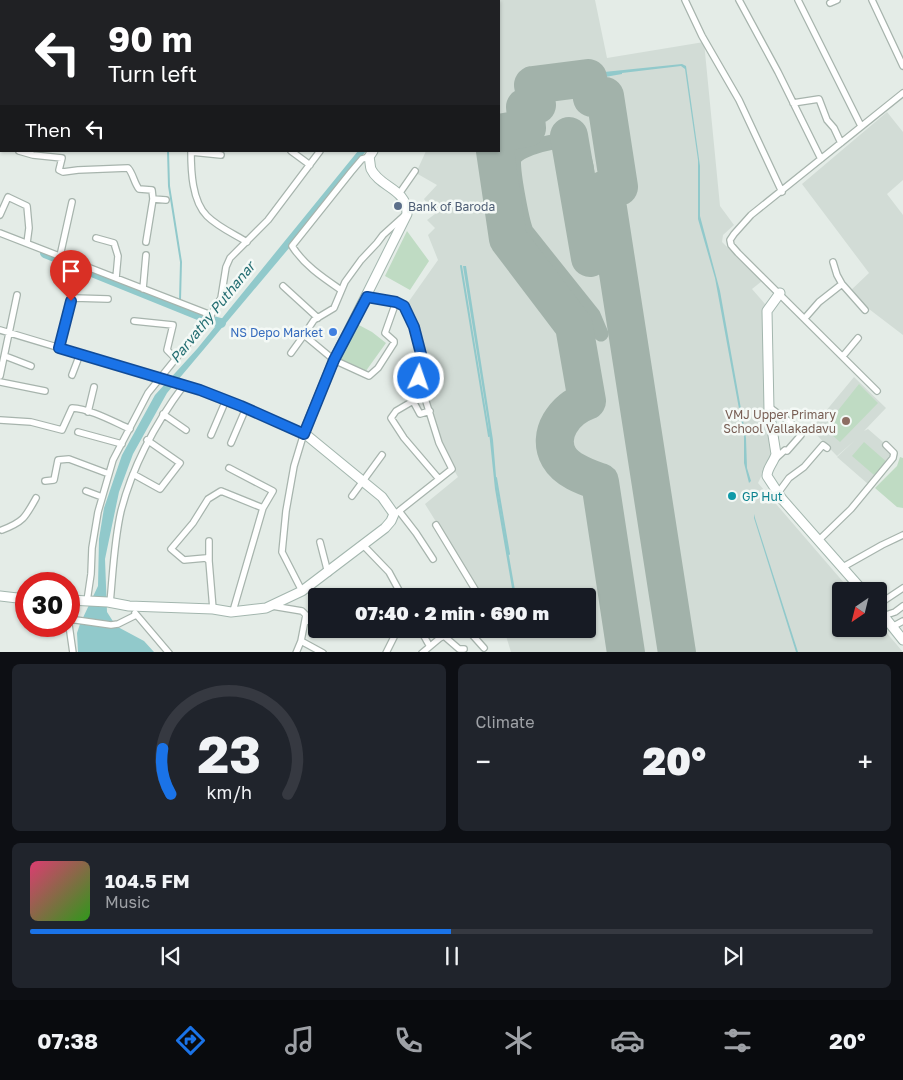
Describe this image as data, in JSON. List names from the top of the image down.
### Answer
{
  "water": ["Parvathy Puthanar"],
  "places": [
    "Bank of Baroda",
    "NS Depo Market",
    "VMJ Upper Primary School Vallakadavu",
    "GP Hut"
  ],
  "north": "bottom left",
  "page": {
    "turn": ["90 m", "Turn left"],
    "then": "Then",
    "limit": "30",
    "trip": "07:40 · 2 min · 690 m",
    "tile": "Climate",
    "heat": ["−", "20°", "+"],
    "song": ["104.5 FM", "Music"],
    "tabs": ["07:38", "20°"],
    "gauge": ["23", "km/h"]
  }
}
